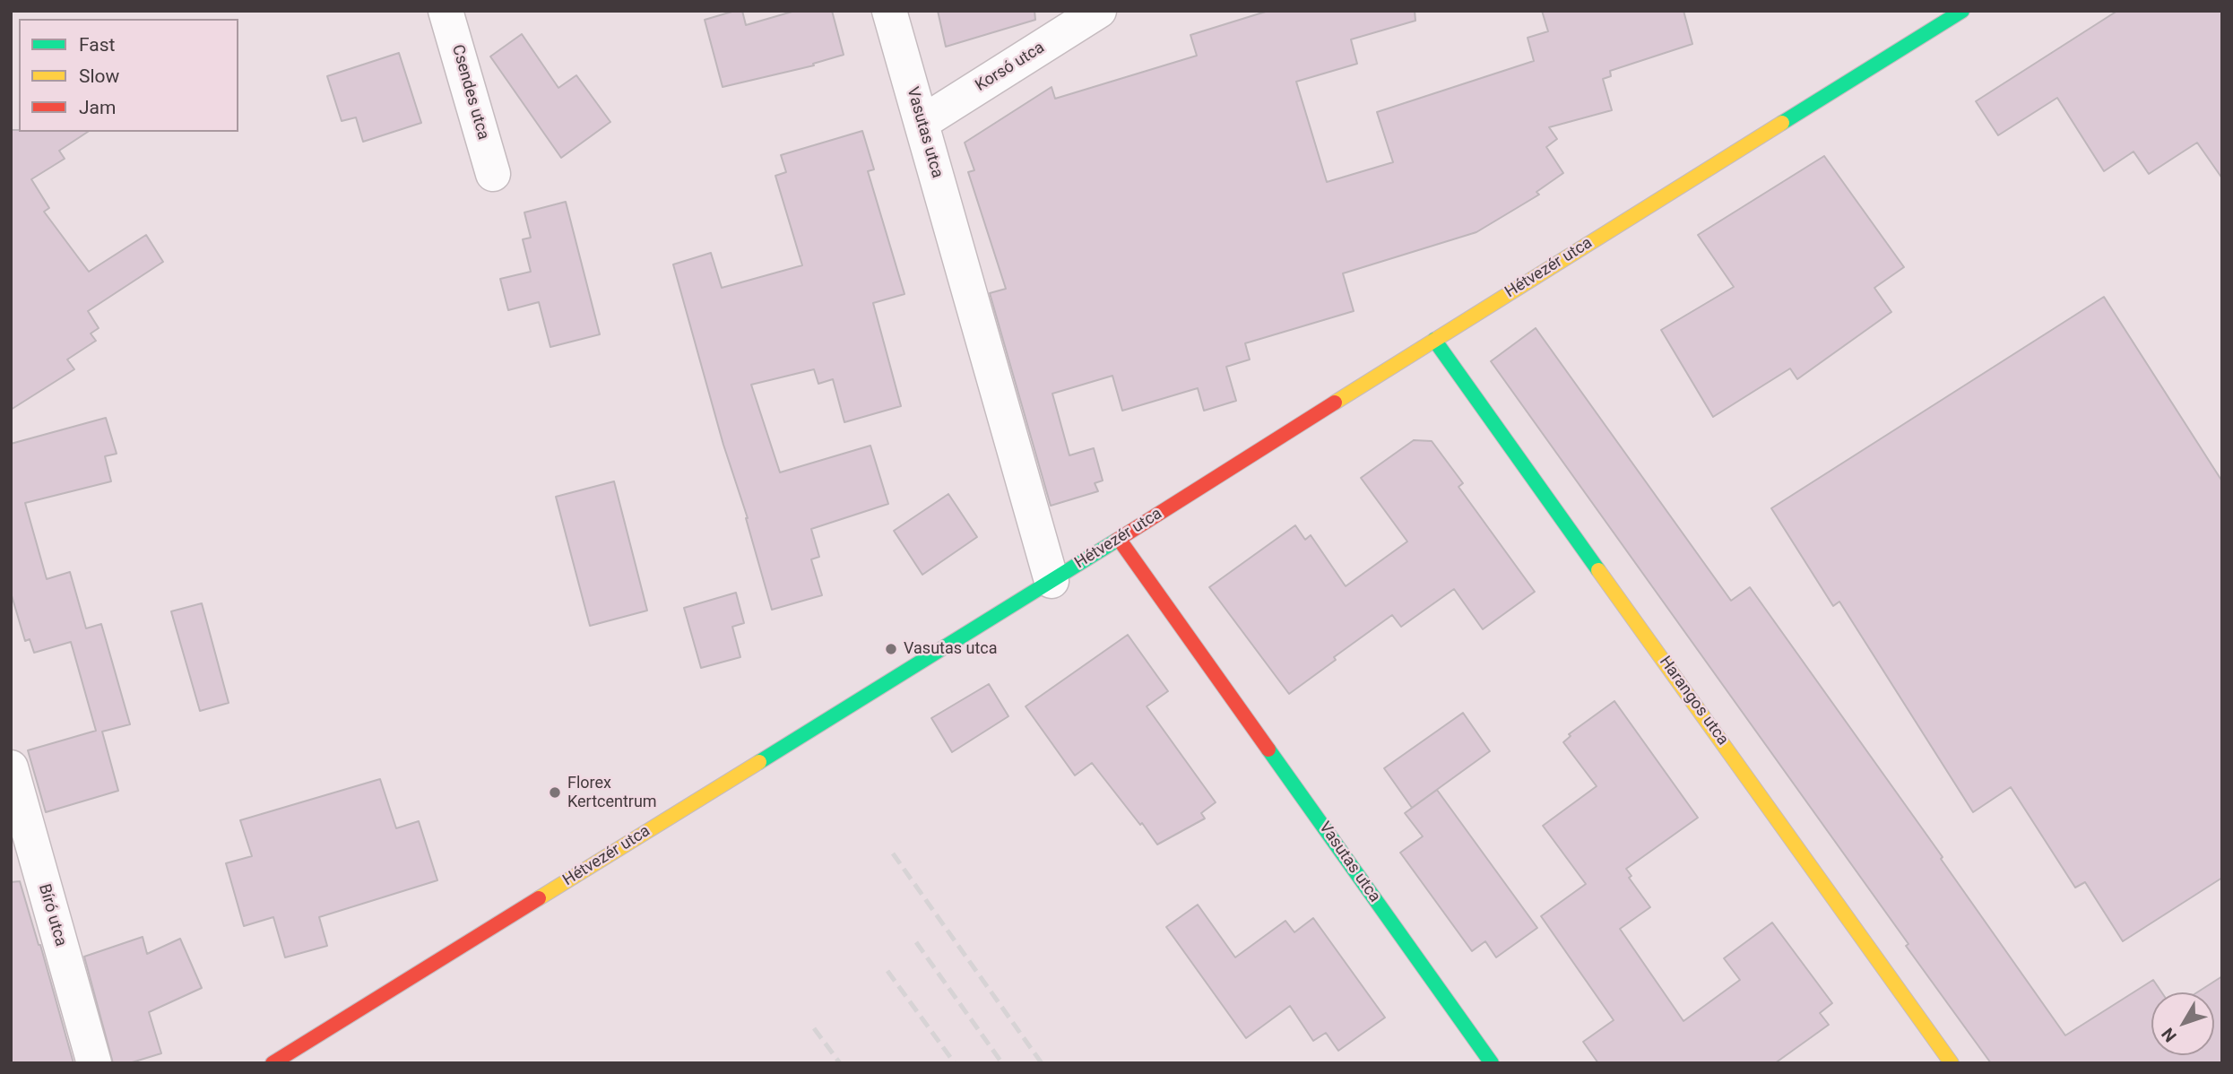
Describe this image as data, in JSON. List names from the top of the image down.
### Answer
{
  "streets": {
    "street": [
      "Korsó utca",
      "Csendes utca",
      "Vasutas utca",
      "Hétvezér utca",
      "Harangos utca",
      "Bíró utca"
    ]
  },
  "crossings": [
    ["Korsó utca", "Vasutas utca"],
    ["Vasutas utca", "Hétvezér utca"],
    ["Hétvezér utca", "Harangos utca"]
  ],
  "places": ["Vasutas utca", "Florex Kertcentrum"],
  "legend": ["Fast", "Slow", "Jam"],
  "north": "bottom left"
}
